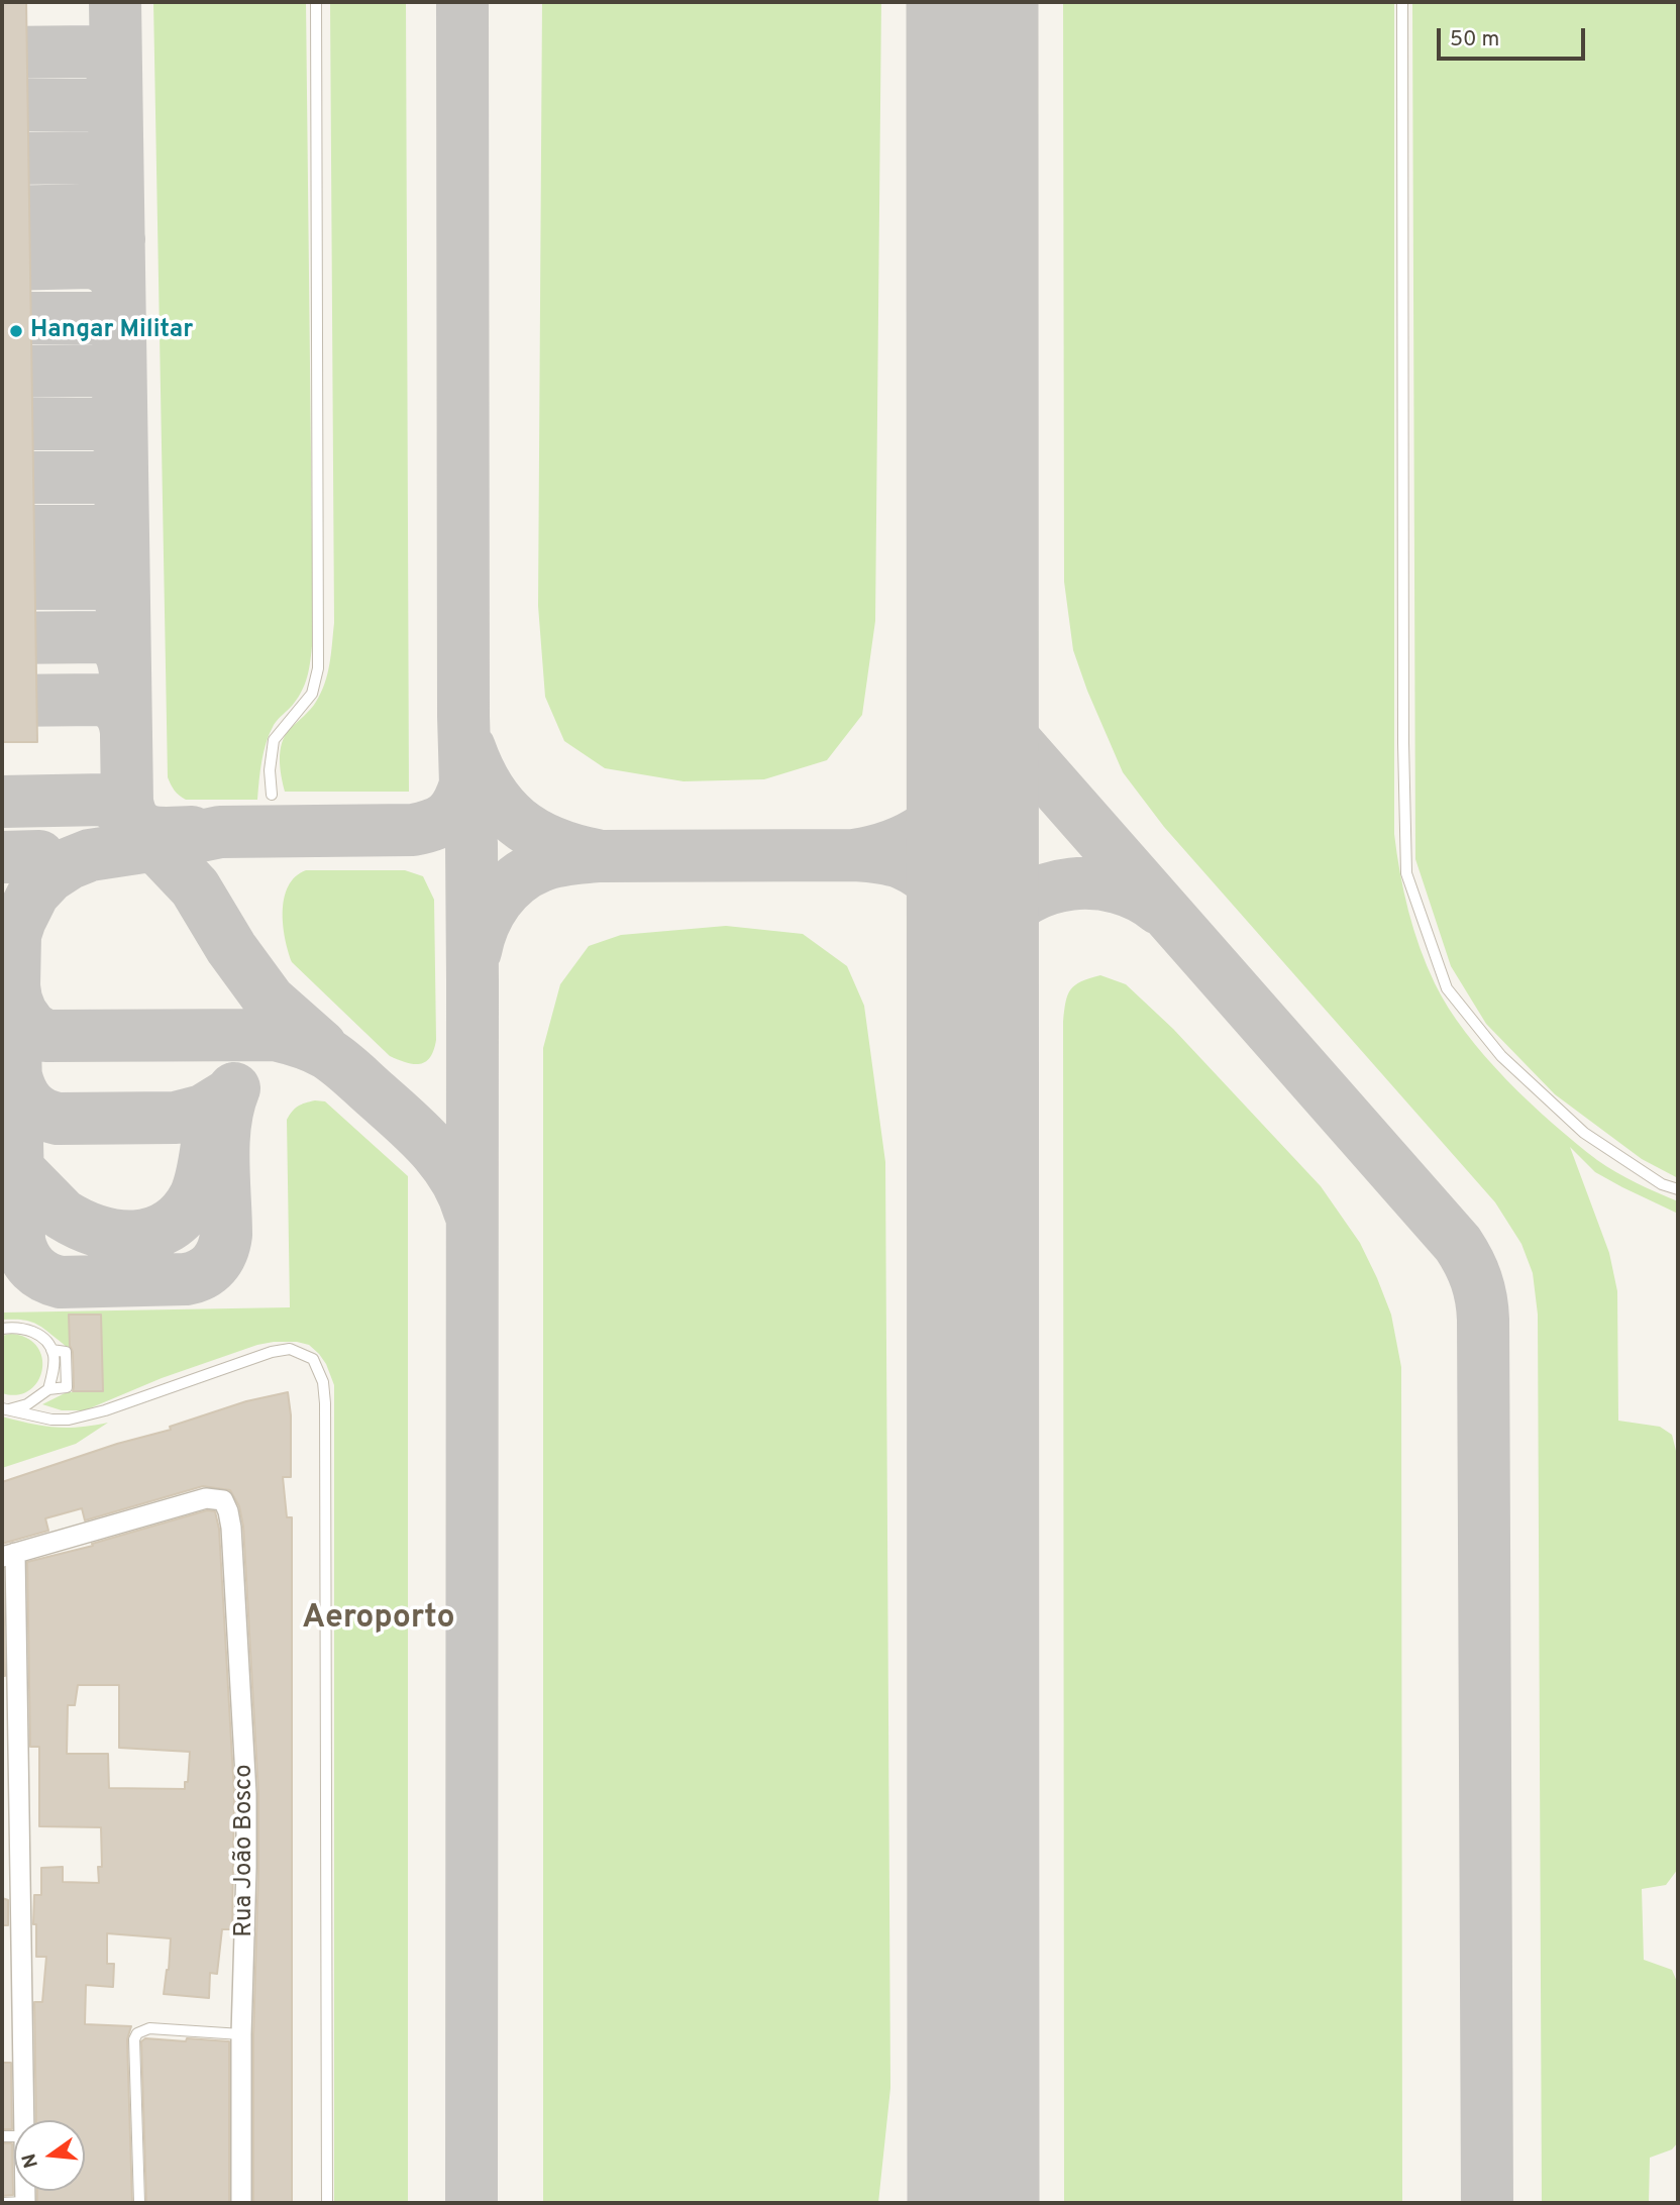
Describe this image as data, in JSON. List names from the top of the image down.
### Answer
{
  "streets": {
    "street": ["Rua João Bosco"]
  },
  "districts": ["Aeroporto"],
  "places": ["Hangar Militar"],
  "scale_bar": "50 m",
  "north": "left"
}
